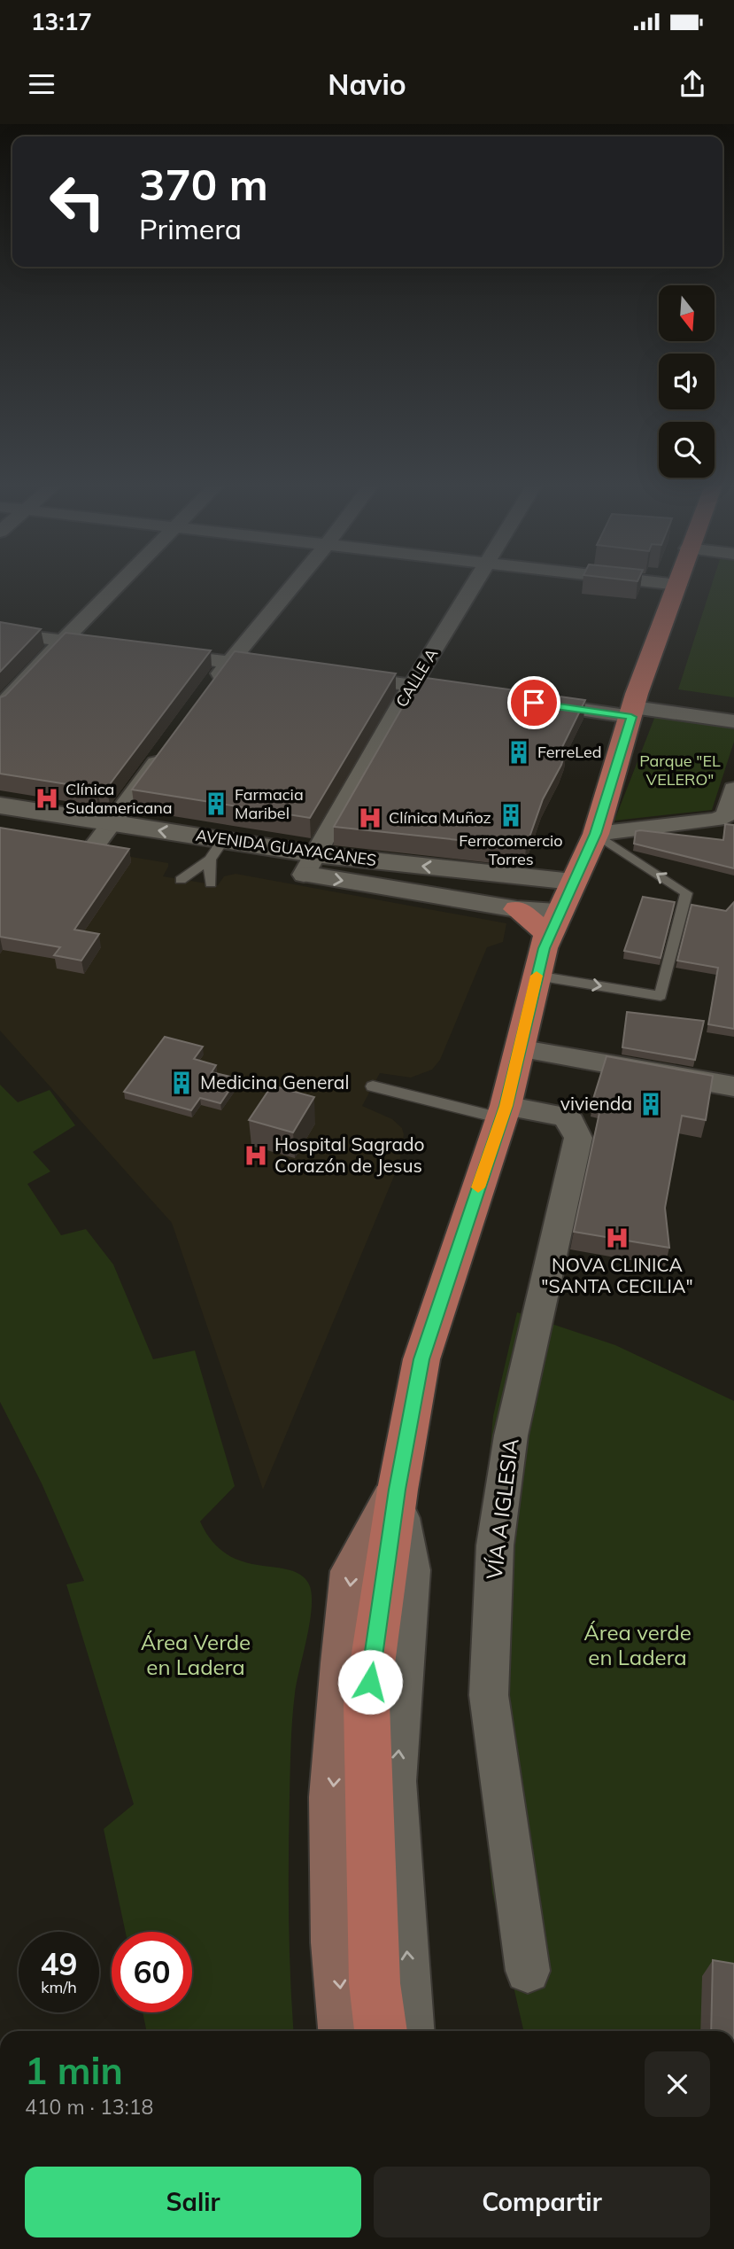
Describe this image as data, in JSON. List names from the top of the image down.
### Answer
{
  "streets": {
    "street": ["CALLE A", "AVENIDA GUAYACANES", "VÍA A IGLESIA"]
  },
  "crossings": [
    ["CALLE A", "AVENIDA GUAYACANES"]
  ],
  "parks": ["Parque \"EL VELERO\"", "Área verde en Ladera", "Área Verde en Ladera"],
  "places": {
    "building": [
      "FerreLed",
      "Farmacia Maribel",
      "Ferrocomercio Torres",
      "Medicina General",
      "vivienda"
    ],
    "hospital": [
      "Clínica Sudamericana",
      "Clínica Muñoz",
      "Hospital Sagrado Corazón de Jesus",
      "NOVA CLINICA \"SANTA CECILIA\""
    ]
  },
  "north": "bottom",
  "page": {
    "status": "13:17",
    "header": "Navio",
    "turn": ["370 m", "Primera"],
    "speed": "49 km/h",
    "limit": "60",
    "heading": ["1 min", "410 m · 13:18"],
    "buttons": ["Salir", "Compartir"]
  }
}
